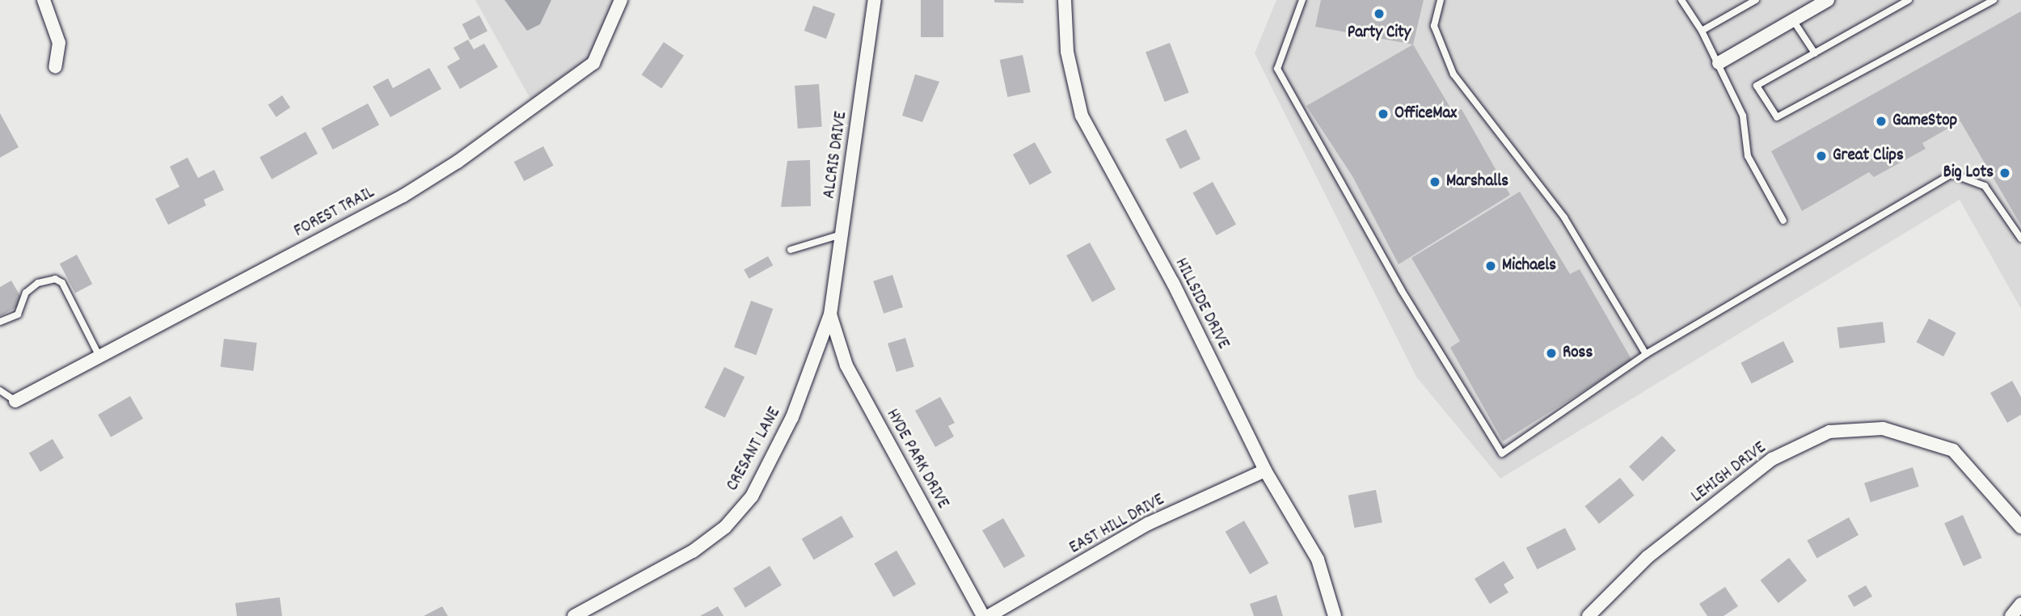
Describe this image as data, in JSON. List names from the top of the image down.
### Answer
{
  "streets": {
    "street": [
      "ALCRIS DRIVE",
      "FOREST TRAIL",
      "HILLSIDE DRIVE",
      "CRESANT LANE",
      "HYDE PARK DRIVE",
      "LEHIGH DRIVE",
      "EAST HILL DRIVE"
    ]
  },
  "crossings": [
    ["ALCRIS DRIVE", "CRESANT LANE"],
    ["ALCRIS DRIVE", "HYDE PARK DRIVE"],
    ["HILLSIDE DRIVE", "EAST HILL DRIVE"],
    ["CRESANT LANE", "HYDE PARK DRIVE"]
  ],
  "places": [
    "Party City",
    "OfficeMax",
    "GameStop",
    "Great Clips",
    "Big Lots",
    "Marshalls",
    "Michaels",
    "Ross"
  ]
}
